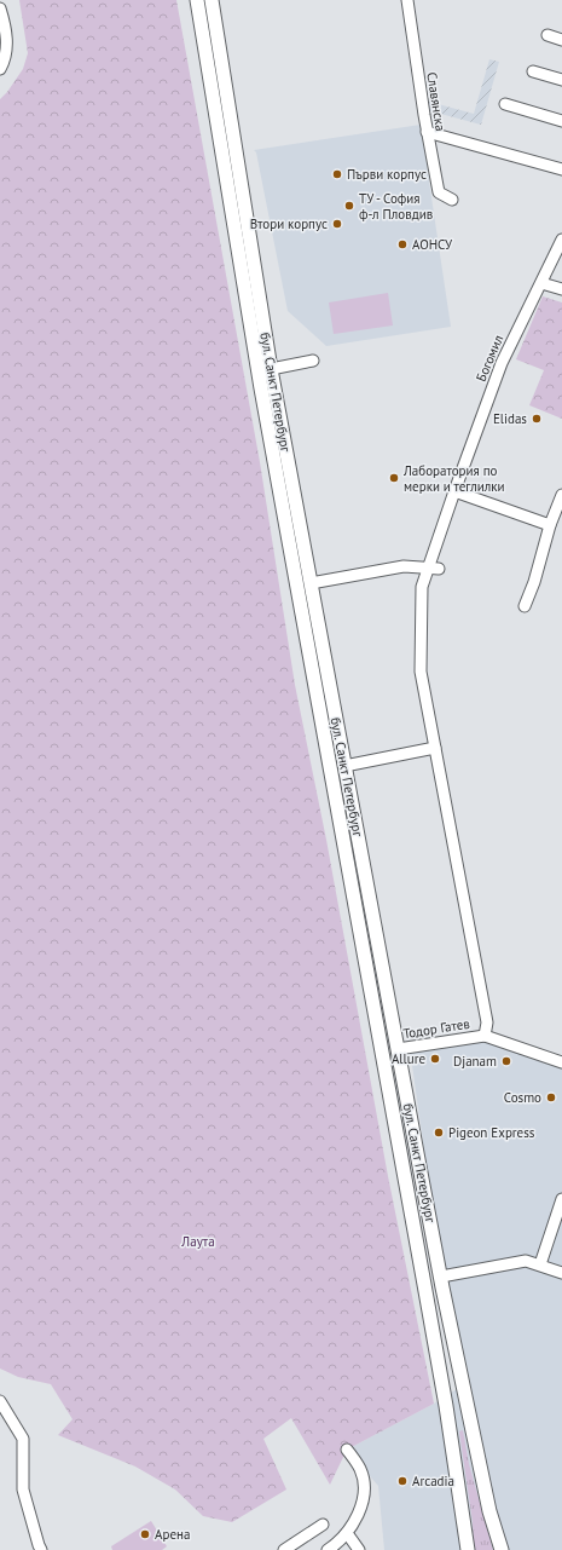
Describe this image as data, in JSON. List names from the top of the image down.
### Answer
{
  "streets": {
    "main road": ["бул. Санкт Петербург"],
    "street": ["Славянска", "Богомил", "Тодор Гатев"]
  },
  "crossings": [
    ["Богомил", "Тодор Гатев"],
    ["бул. Санкт Петербург", "Тодор Гатев"]
  ],
  "parks": ["Лаута"],
  "places": [
    "Първи корпус",
    "ТУ - София ф-л Пловдив",
    "Втори корпус",
    "АОНСУ",
    "Elidas",
    "Лаборатория по мерки и теглилки",
    "Allure",
    "Djanam",
    "Cosmo",
    "Pigeon Express",
    "Arcadia",
    "Арена"
  ]
}
